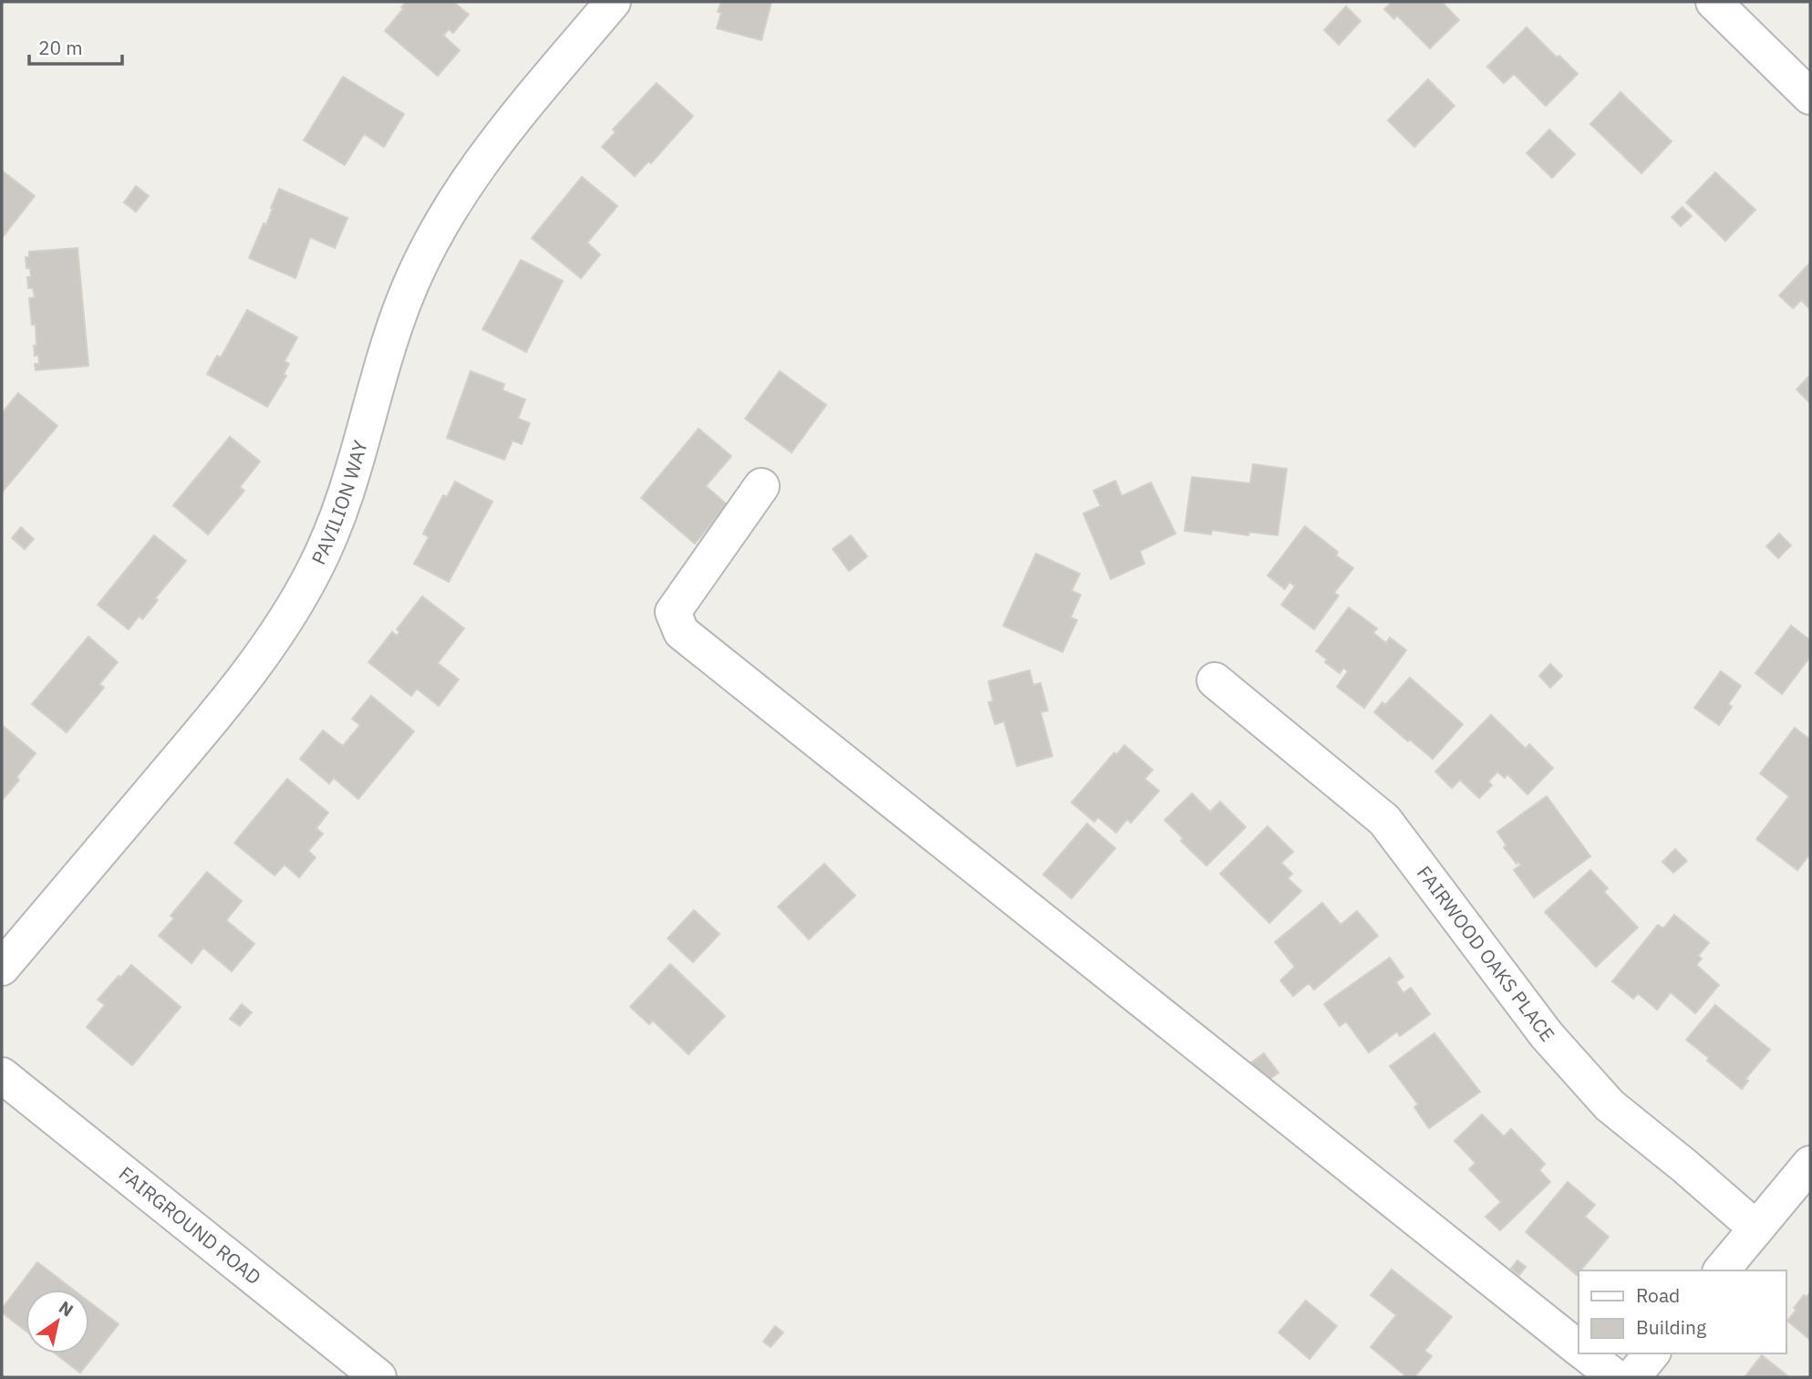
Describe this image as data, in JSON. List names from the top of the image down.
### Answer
{
  "streets": {
    "street": ["PAVILION WAY", "FAIRWOOD OAKS PLACE", "FAIRGROUND ROAD"]
  },
  "legend": ["Road", "Building"],
  "scale_bar": "20 m",
  "north": "top right"
}
